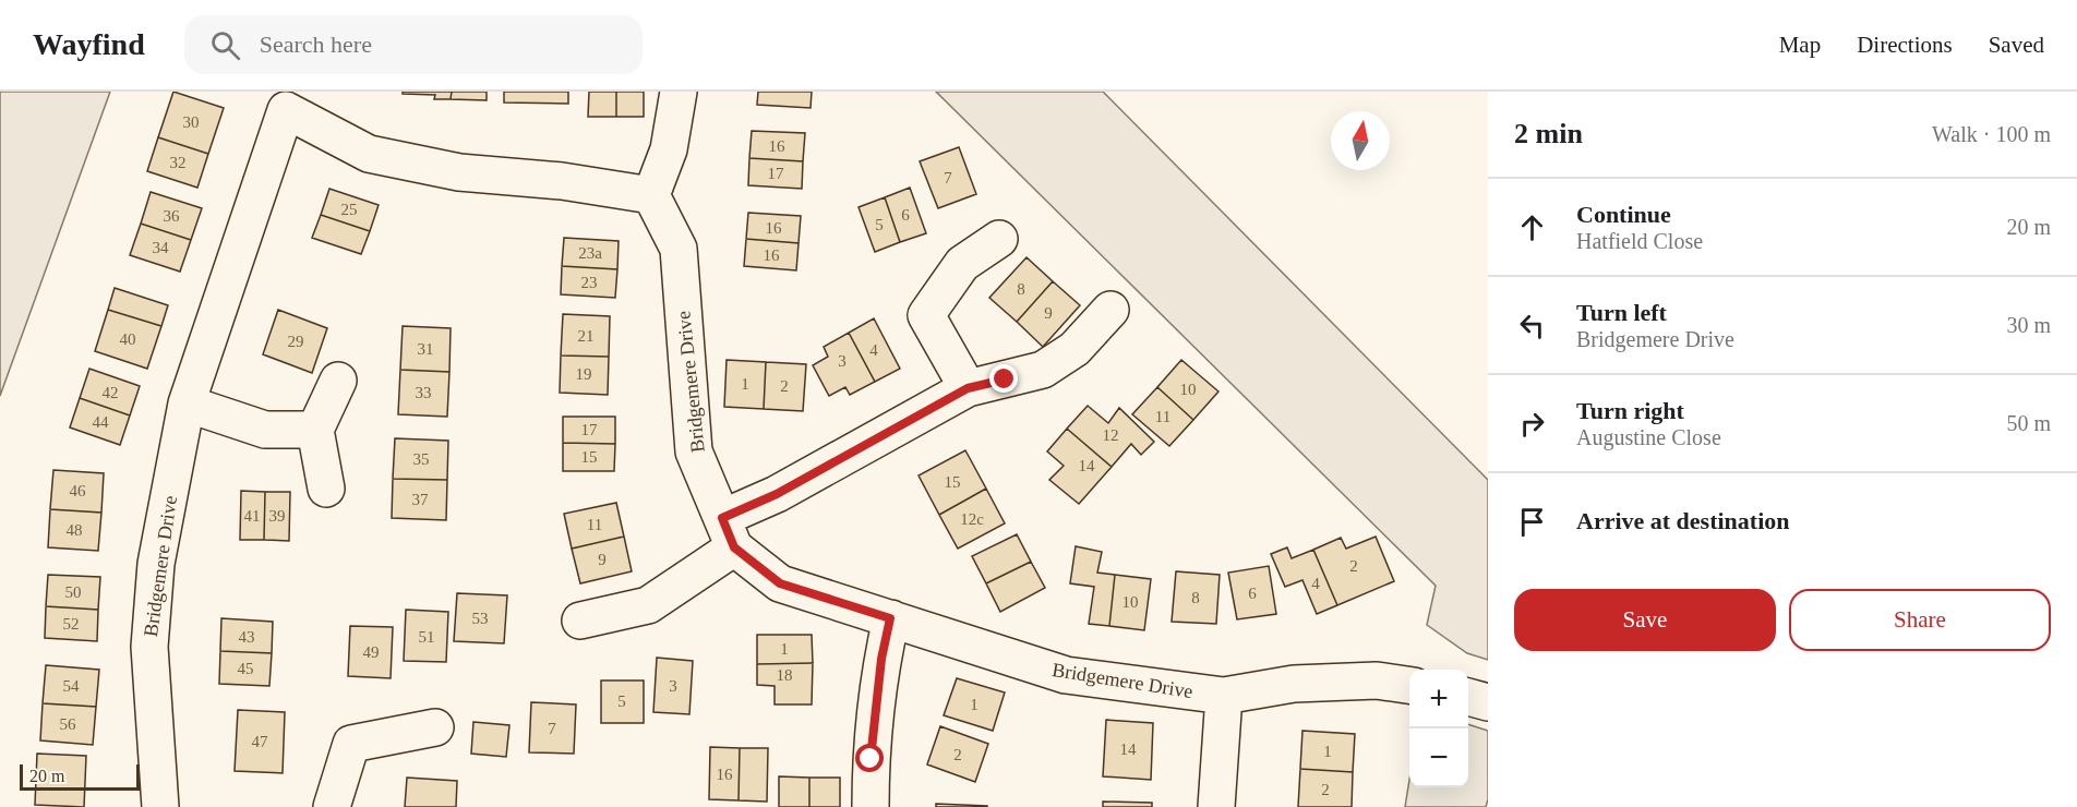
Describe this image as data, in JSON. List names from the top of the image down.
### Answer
{
  "streets": {
    "street": ["Bridgemere Drive"]
  },
  "house_numbers": [
    "30",
    "16",
    "32",
    "17",
    "7",
    "25",
    "6",
    "36",
    "5",
    "16",
    "34",
    "23a",
    "16",
    "23",
    "8",
    "9",
    "21",
    "40",
    "29",
    "31",
    "4",
    "3",
    "19",
    "1",
    "2",
    "10",
    "42",
    "33",
    "11",
    "44",
    "17",
    "12",
    "15",
    "35",
    "14",
    "15",
    "46",
    "37",
    "41",
    "39",
    "12c",
    "11",
    "48",
    "9",
    "2",
    "4",
    "50",
    "6",
    "8",
    "10",
    "53",
    "52",
    "43",
    "51",
    "1",
    "49",
    "45",
    "18",
    "54",
    "3",
    "5",
    "1",
    "56",
    "7",
    "47",
    "14",
    "1",
    "2",
    "16",
    "2"
  ],
  "scale_bar": "20 m",
  "north": "top",
  "page": {
    "header": "Wayfind",
    "search": "Search here",
    "nav": ["Map", "Directions", "Saved"],
    "heading": ["2 min", "Walk · 100 m"],
    "list": [
      ["Continue", "Hatfield Close", "20 m"],
      ["Turn left", "Bridgemere Drive", "30 m"],
      ["Turn right", "Augustine Close", "50 m"],
      "Arrive at destination"
    ],
    "buttons": ["Save", "Share"],
    "map_buttons": ["+", "−"],
    "scale": "20 m"
  }
}
